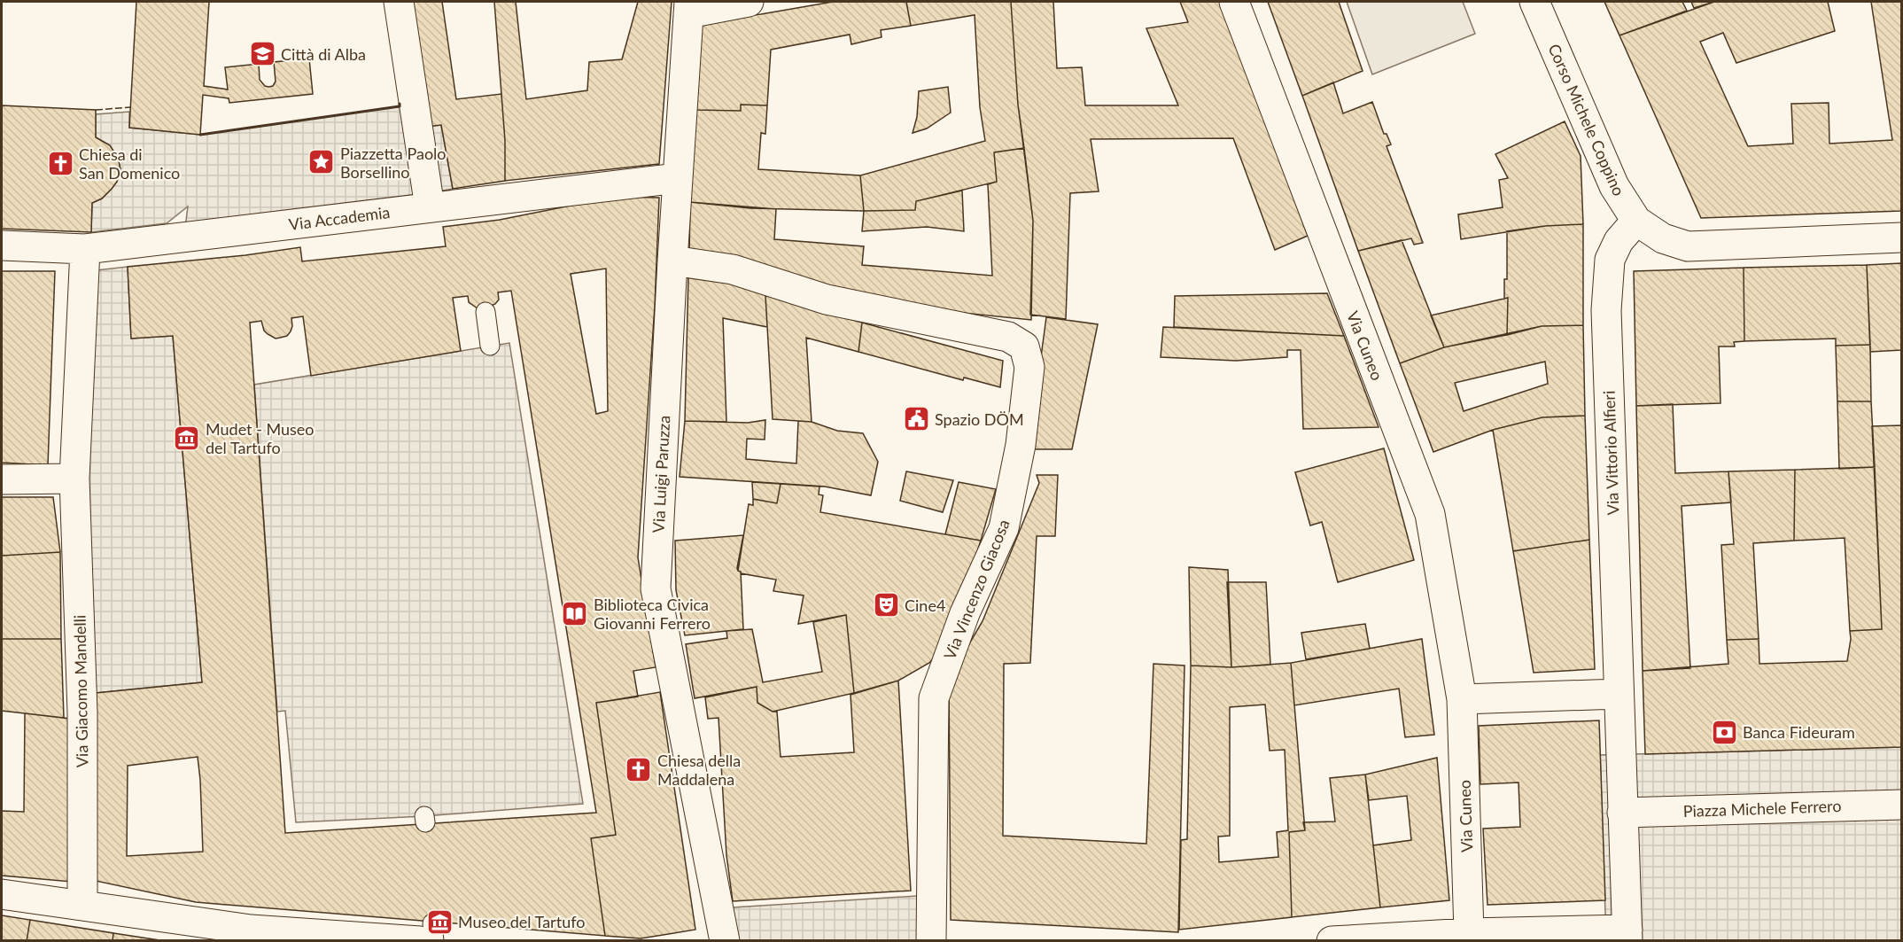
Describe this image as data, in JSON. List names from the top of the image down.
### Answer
{
  "streets": {
    "street": [
      "Corso Michele Coppino",
      "Via Accademia",
      "Via Cuneo",
      "Via Vittorio Alfieri",
      "Via Luigi Paruzza",
      "Via Vincenzo Giacosa",
      "Via Giacomo Mandelli",
      "Piazza Michele Ferrero"
    ]
  },
  "crossings": [
    ["Corso Michele Coppino", "Via Vittorio Alfieri"],
    ["Via Accademia", "Via Luigi Paruzza"],
    ["Via Accademia", "Via Giacomo Mandelli"],
    ["Via Luigi Paruzza", "Via Vincenzo Giacosa"]
  ],
  "places": {
    "school or university": ["Città di Alba"],
    "place": ["Piazzetta Paolo Borsellino"],
    "church": ["Chiesa di San Domenico", "Chiesa della Maddalena"],
    "public building": ["Spazio DÖM"],
    "museum": ["Mudet - Museo del Tartufo", "Museo del Tartufo"],
    "theatre": ["Cine4"],
    "library": ["Biblioteca Civica Giovanni Ferrero"],
    "bank": ["Banca Fideuram"]
  }
}
